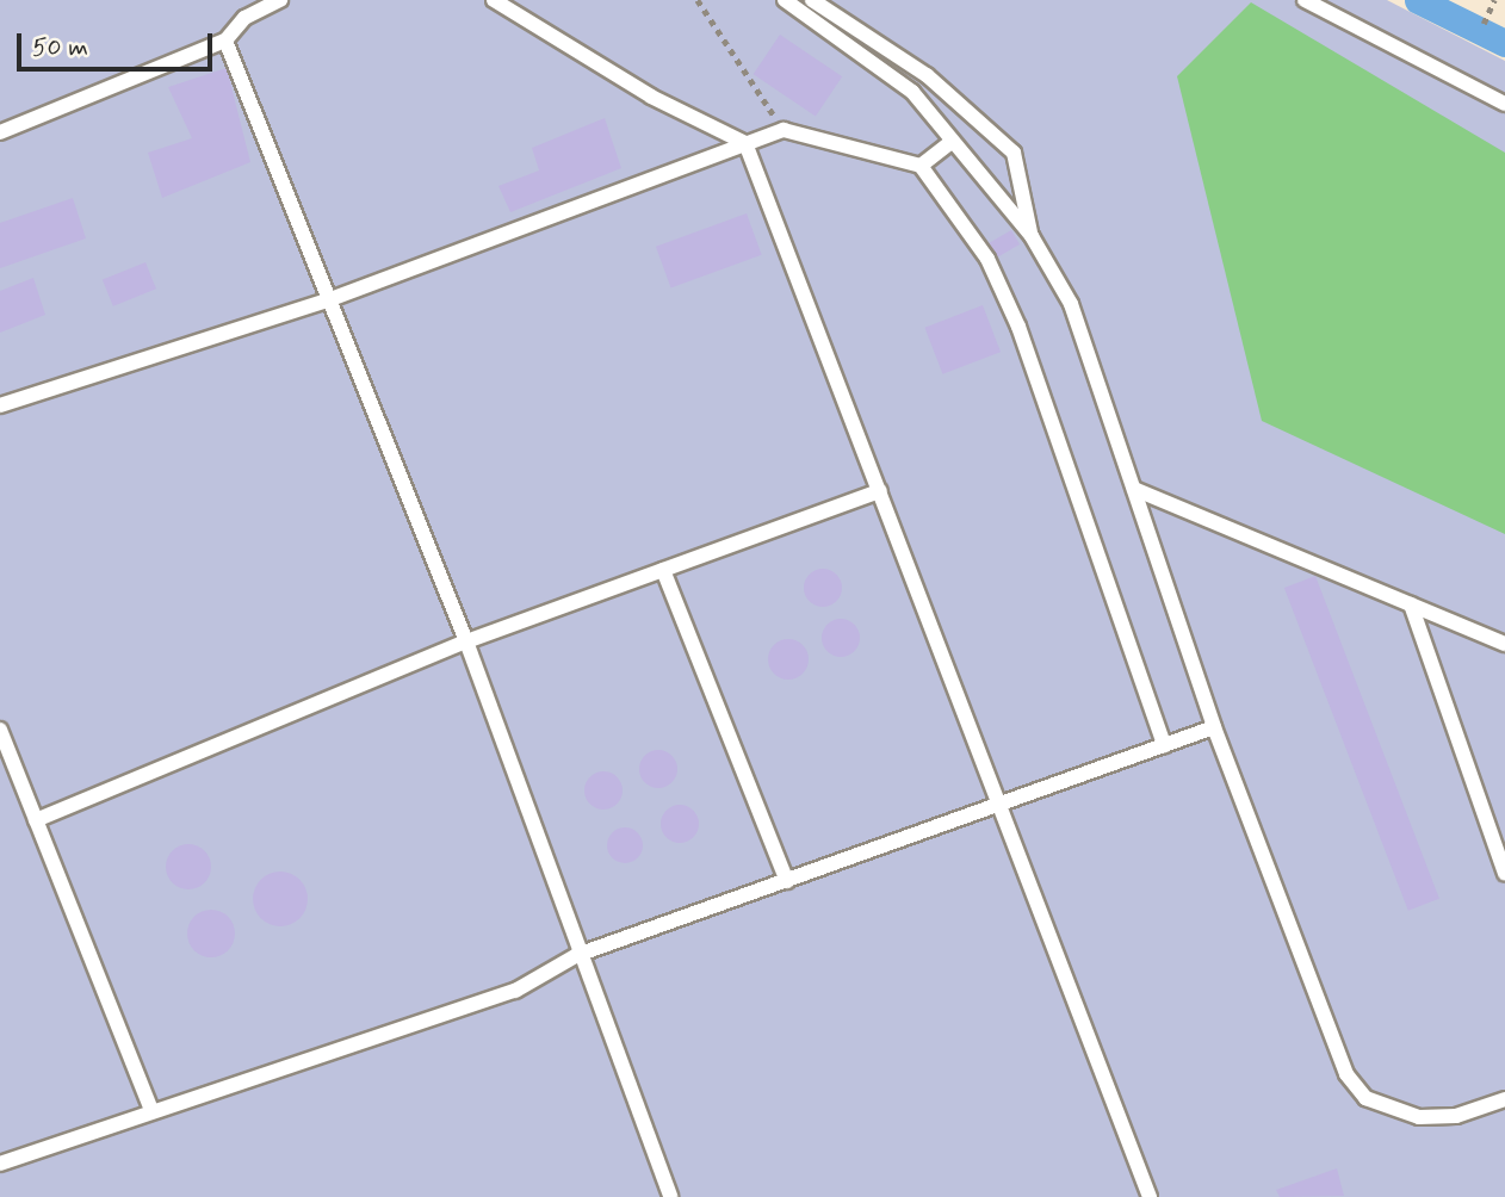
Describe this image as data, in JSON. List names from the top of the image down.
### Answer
{
  "scale_bar": "50 m"
}
